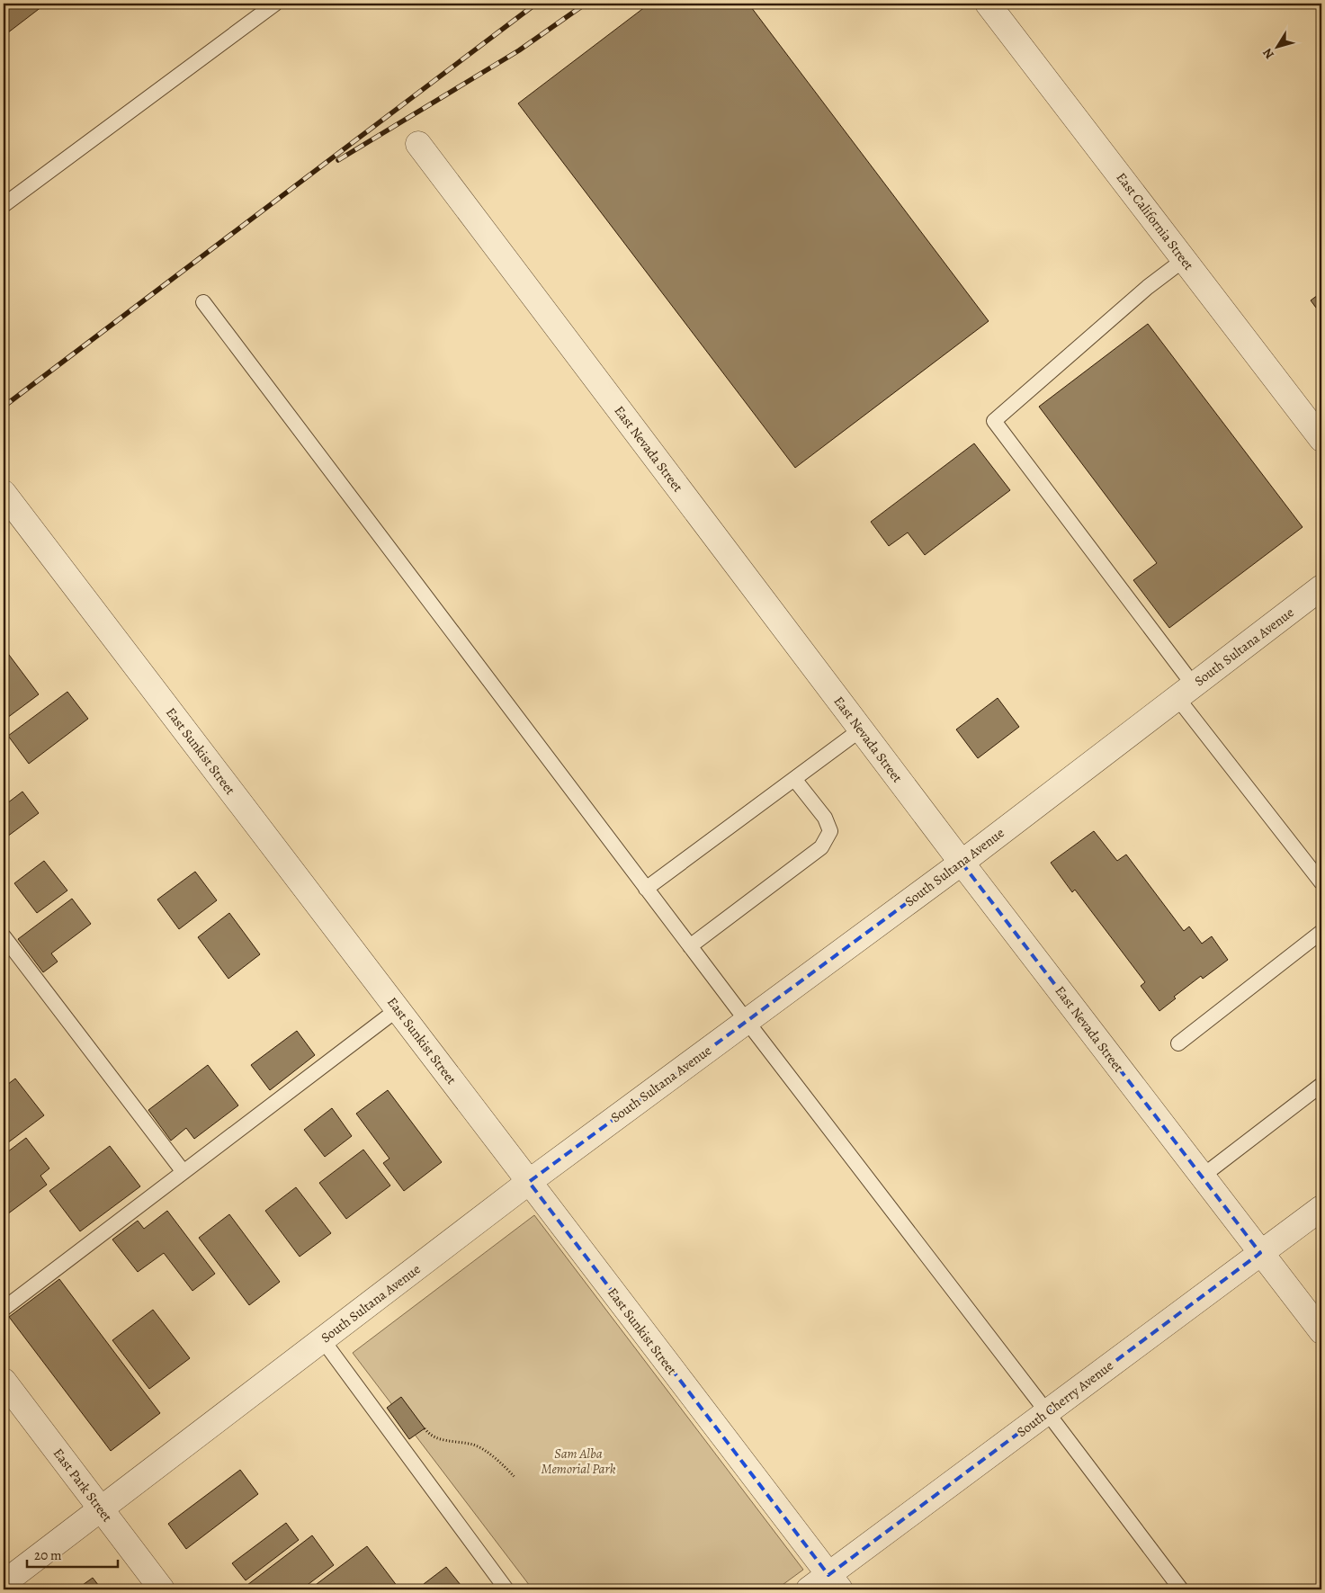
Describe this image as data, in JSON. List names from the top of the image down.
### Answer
{
  "streets": {
    "street": [
      "East California Street",
      "East Nevada Street",
      "South Sultana Avenue",
      "East Sunkist Street",
      "South Cherry Avenue",
      "East Park Street"
    ]
  },
  "crossings": [
    ["East Nevada Street", "South Sultana Avenue"],
    ["East Nevada Street", "South Cherry Avenue"],
    ["South Sultana Avenue", "East Sunkist Street"],
    ["South Sultana Avenue", "East Park Street"],
    ["East Sunkist Street", "South Cherry Avenue"]
  ],
  "parks": ["Sam Alba Memorial Park"],
  "scale_bar": "20 m",
  "north": "bottom left"
}
